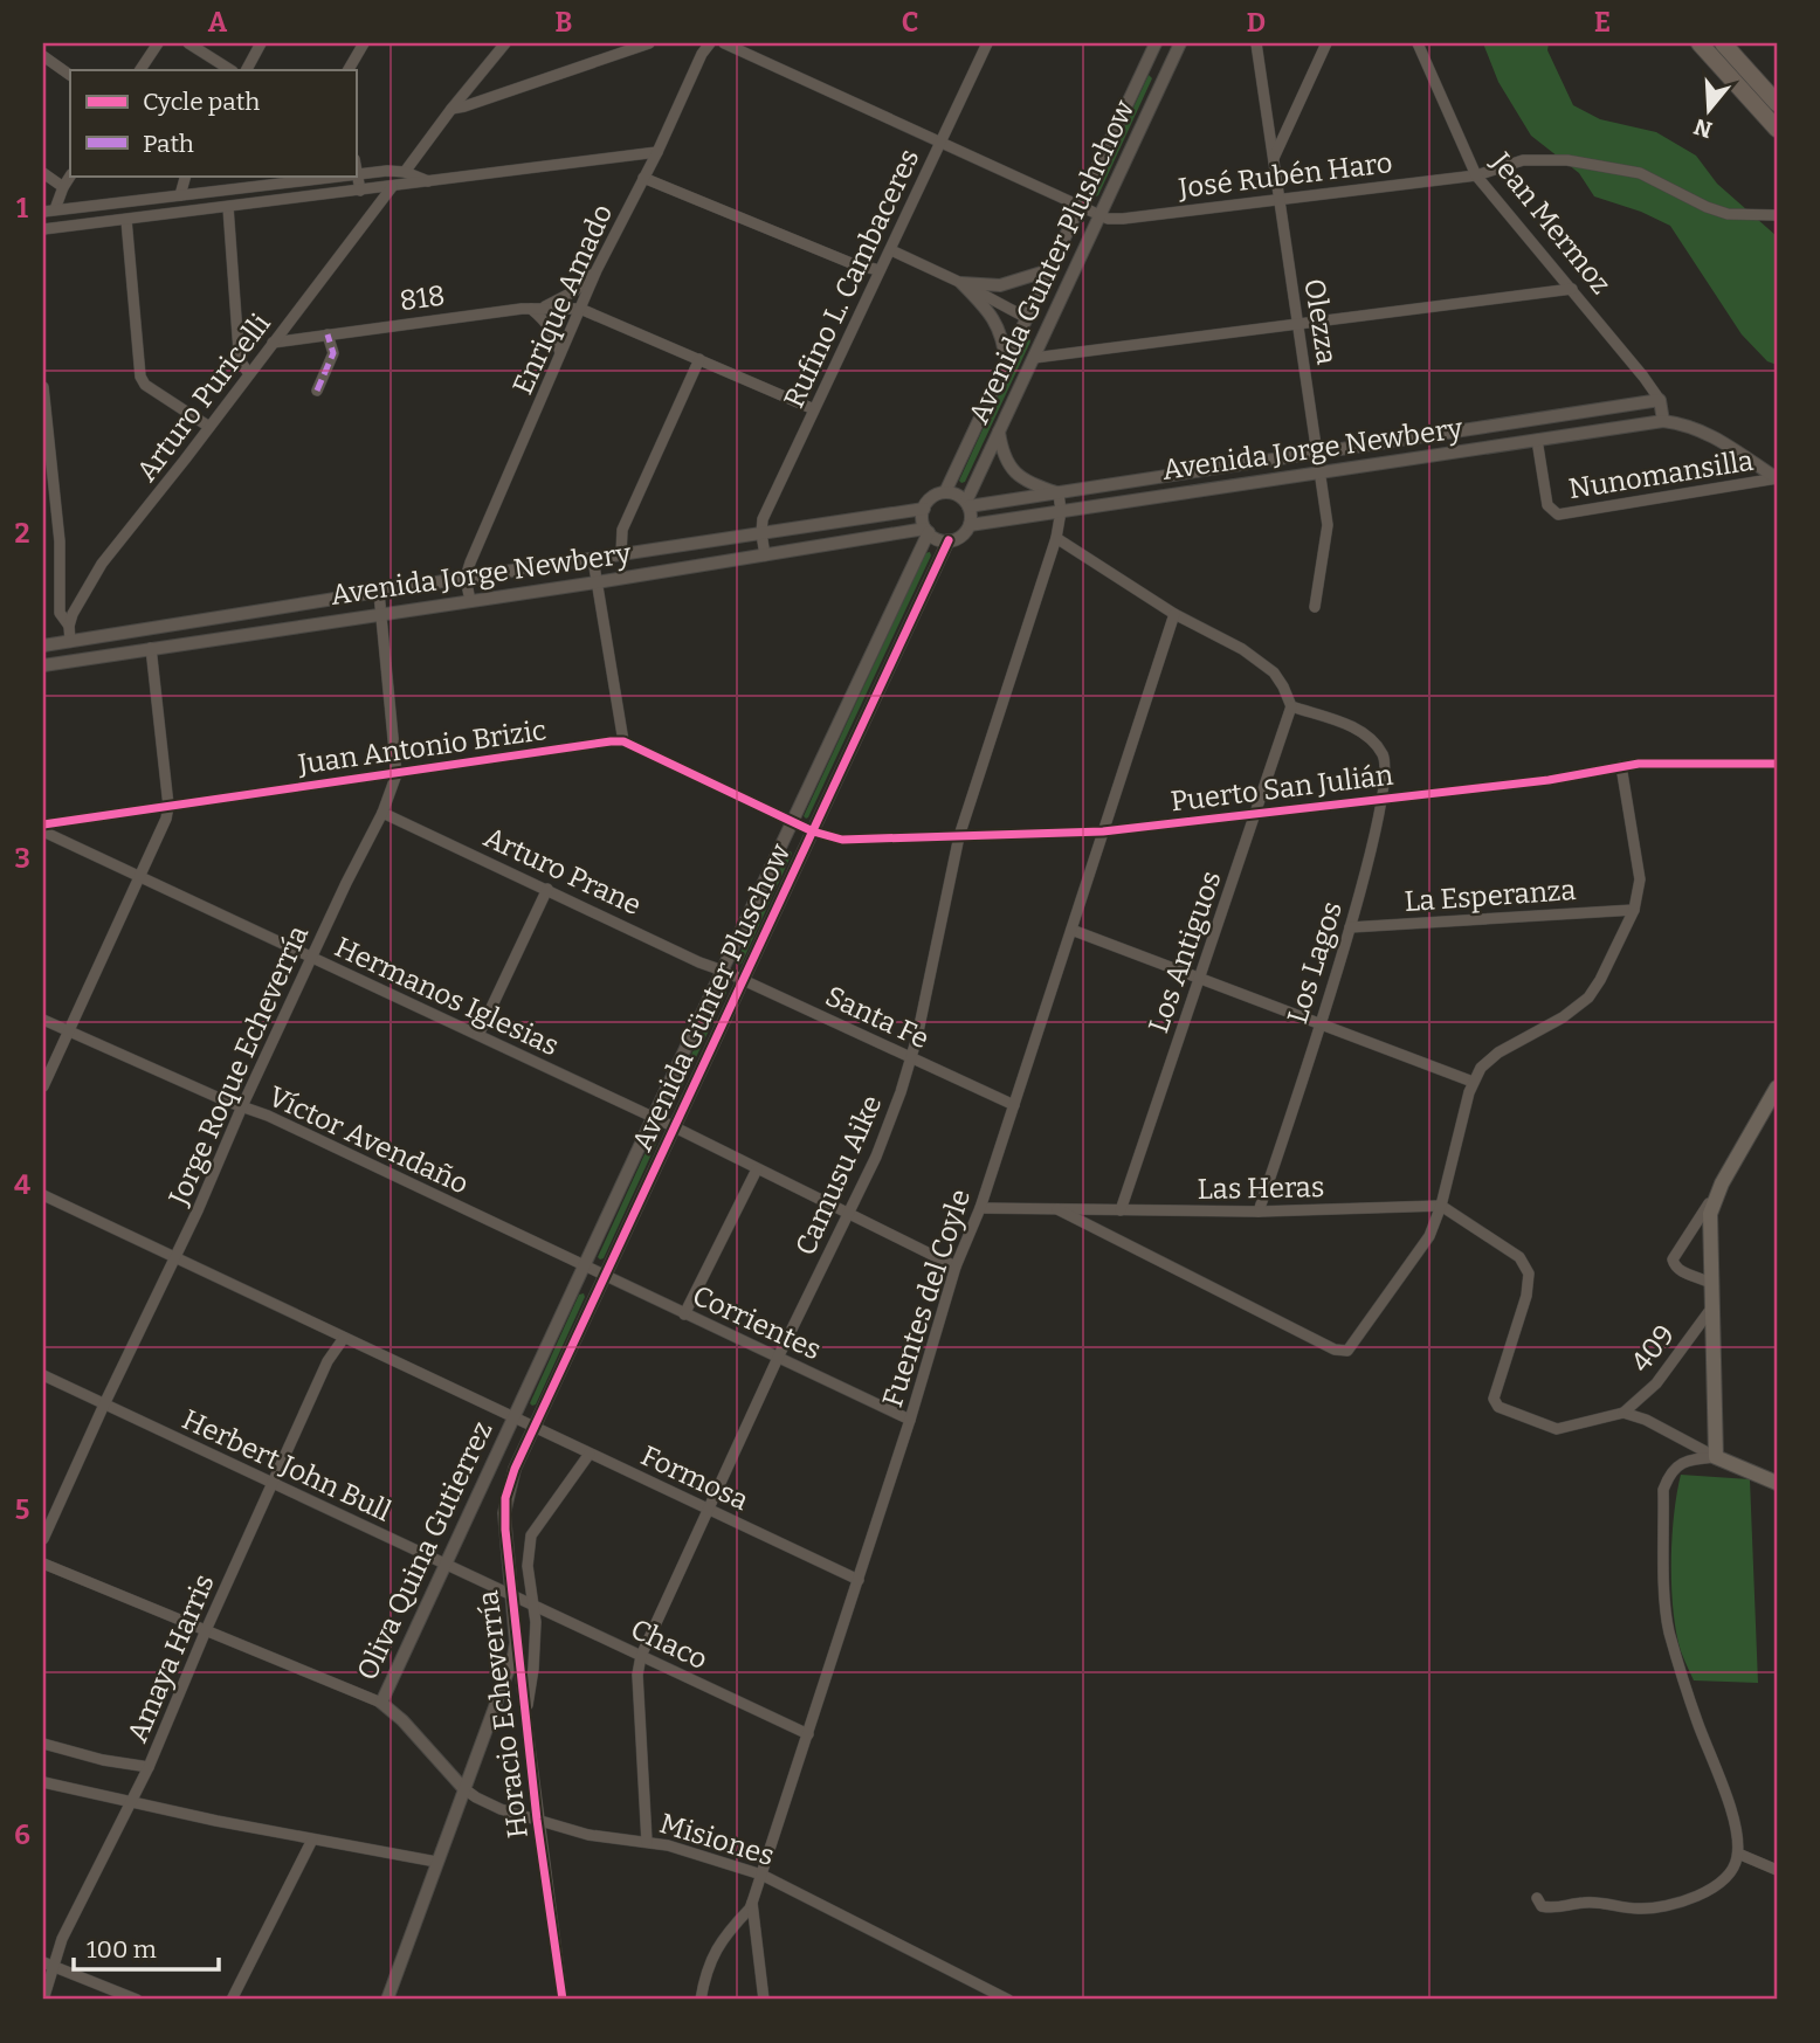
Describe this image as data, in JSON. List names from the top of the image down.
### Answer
{
  "streets": {
    "street": [
      "José Rubén Haro",
      "Jean Mermoz",
      "Avenida Gunter Plushchow",
      "Rufino L. Cambaceres",
      "818",
      "Enrique Amado",
      "Olezza",
      "Arturo Puricelli",
      "Avenida Jorge Newbery",
      "Nunomansilla",
      "Juan Antonio Brizic",
      "Puerto San Julián",
      "Arturo Prane",
      "La Esperanza",
      "Los Antiguos",
      "Los Lagos",
      "Hermanos Iglesias",
      "Avenida Günter Pluschow",
      "Santa Fe",
      "Jorge Roque Echeverría",
      "Víctor Avendaño",
      "Camusu Aike",
      "Las Heras",
      "Fuentes del Coyle",
      "Corrientes",
      "409",
      "Herbert John Bull",
      "Formosa",
      "Oliva Quina Gutierrez",
      "Chaco",
      "Amaya Harris",
      "Horacio Echeverría",
      "Misiones"
    ]
  },
  "crossings": [
    ["José Rubén Haro", "Jean Mermoz"],
    ["José Rubén Haro", "Avenida Gunter Plushchow"],
    ["José Rubén Haro", "Olezza"],
    ["Jean Mermoz", "Avenida Jorge Newbery"],
    ["Avenida Gunter Plushchow", "Avenida Jorge Newbery"],
    ["Avenida Gunter Plushchow", "Avenida Günter Pluschow"],
    ["Rufino L. Cambaceres", "Avenida Jorge Newbery"],
    ["818", "Enrique Amado"],
    ["818", "Arturo Puricelli"],
    ["Enrique Amado", "Avenida Jorge Newbery"],
    ["Olezza", "Avenida Jorge Newbery"],
    ["Arturo Puricelli", "Avenida Jorge Newbery"],
    ["Avenida Jorge Newbery", "Nunomansilla"],
    ["Avenida Jorge Newbery", "Avenida Günter Pluschow"],
    ["Avenida Jorge Newbery", "Jorge Roque Echeverría"],
    ["Avenida Jorge Newbery", "Camusu Aike"],
    ["Juan Antonio Brizic", "Jorge Roque Echeverría"],
    ["Puerto San Julián", "Los Antiguos"],
    ["Puerto San Julián", "Los Lagos"],
    ["Puerto San Julián", "Avenida Günter Pluschow"],
    ["Puerto San Julián", "Camusu Aike"],
    ["Puerto San Julián", "Fuentes del Coyle"],
    ["Arturo Prane", "Avenida Günter Pluschow"],
    ["Arturo Prane", "Santa Fe"],
    ["Arturo Prane", "Jorge Roque Echeverría"],
    ["La Esperanza", "Los Lagos"],
    ["Los Antiguos", "Los Lagos"],
    ["Los Antiguos", "Las Heras"],
    ["Los Lagos", "Las Heras"],
    ["Hermanos Iglesias", "Avenida Günter Pluschow"],
    ["Hermanos Iglesias", "Jorge Roque Echeverría"],
    ["Hermanos Iglesias", "Camusu Aike"],
    ["Hermanos Iglesias", "Fuentes del Coyle"],
    ["Avenida Günter Pluschow", "Santa Fe"],
    ["Avenida Günter Pluschow", "Víctor Avendaño"],
    ["Avenida Günter Pluschow", "Corrientes"],
    ["Avenida Günter Pluschow", "Formosa"],
    ["Avenida Günter Pluschow", "Oliva Quina Gutierrez"],
    ["Avenida Günter Pluschow", "Horacio Echeverría"],
    ["Santa Fe", "Camusu Aike"],
    ["Santa Fe", "Fuentes del Coyle"],
    ["Jorge Roque Echeverría", "Víctor Avendaño"],
    ["Jorge Roque Echeverría", "Herbert John Bull"],
    ["Jorge Roque Echeverría", "Formosa"],
    ["Víctor Avendaño", "Corrientes"],
    ["Camusu Aike", "Corrientes"],
    ["Camusu Aike", "Formosa"],
    ["Camusu Aike", "Chaco"],
    ["Camusu Aike", "Misiones"],
    ["Las Heras", "Fuentes del Coyle"],
    ["Fuentes del Coyle", "Corrientes"],
    ["Fuentes del Coyle", "Formosa"],
    ["Fuentes del Coyle", "Chaco"],
    ["Fuentes del Coyle", "Misiones"],
    ["Herbert John Bull", "Oliva Quina Gutierrez"],
    ["Herbert John Bull", "Chaco"],
    ["Herbert John Bull", "Amaya Harris"],
    ["Herbert John Bull", "Horacio Echeverría"],
    ["Formosa", "Oliva Quina Gutierrez"],
    ["Formosa", "Amaya Harris"],
    ["Formosa", "Horacio Echeverría"],
    ["Oliva Quina Gutierrez", "Misiones"],
    ["Chaco", "Horacio Echeverría"],
    ["Horacio Echeverría", "Misiones"]
  ],
  "legend": ["Cycle path", "Path"],
  "scale_bar": "100 m",
  "north": "bottom",
  "grid": {
    "columns": [
      "A",
      "B",
      "C",
      "D",
      "E"
    ],
    "rows": [
      "1",
      "2",
      "3",
      "4",
      "5",
      "6"
    ]
  }
}
